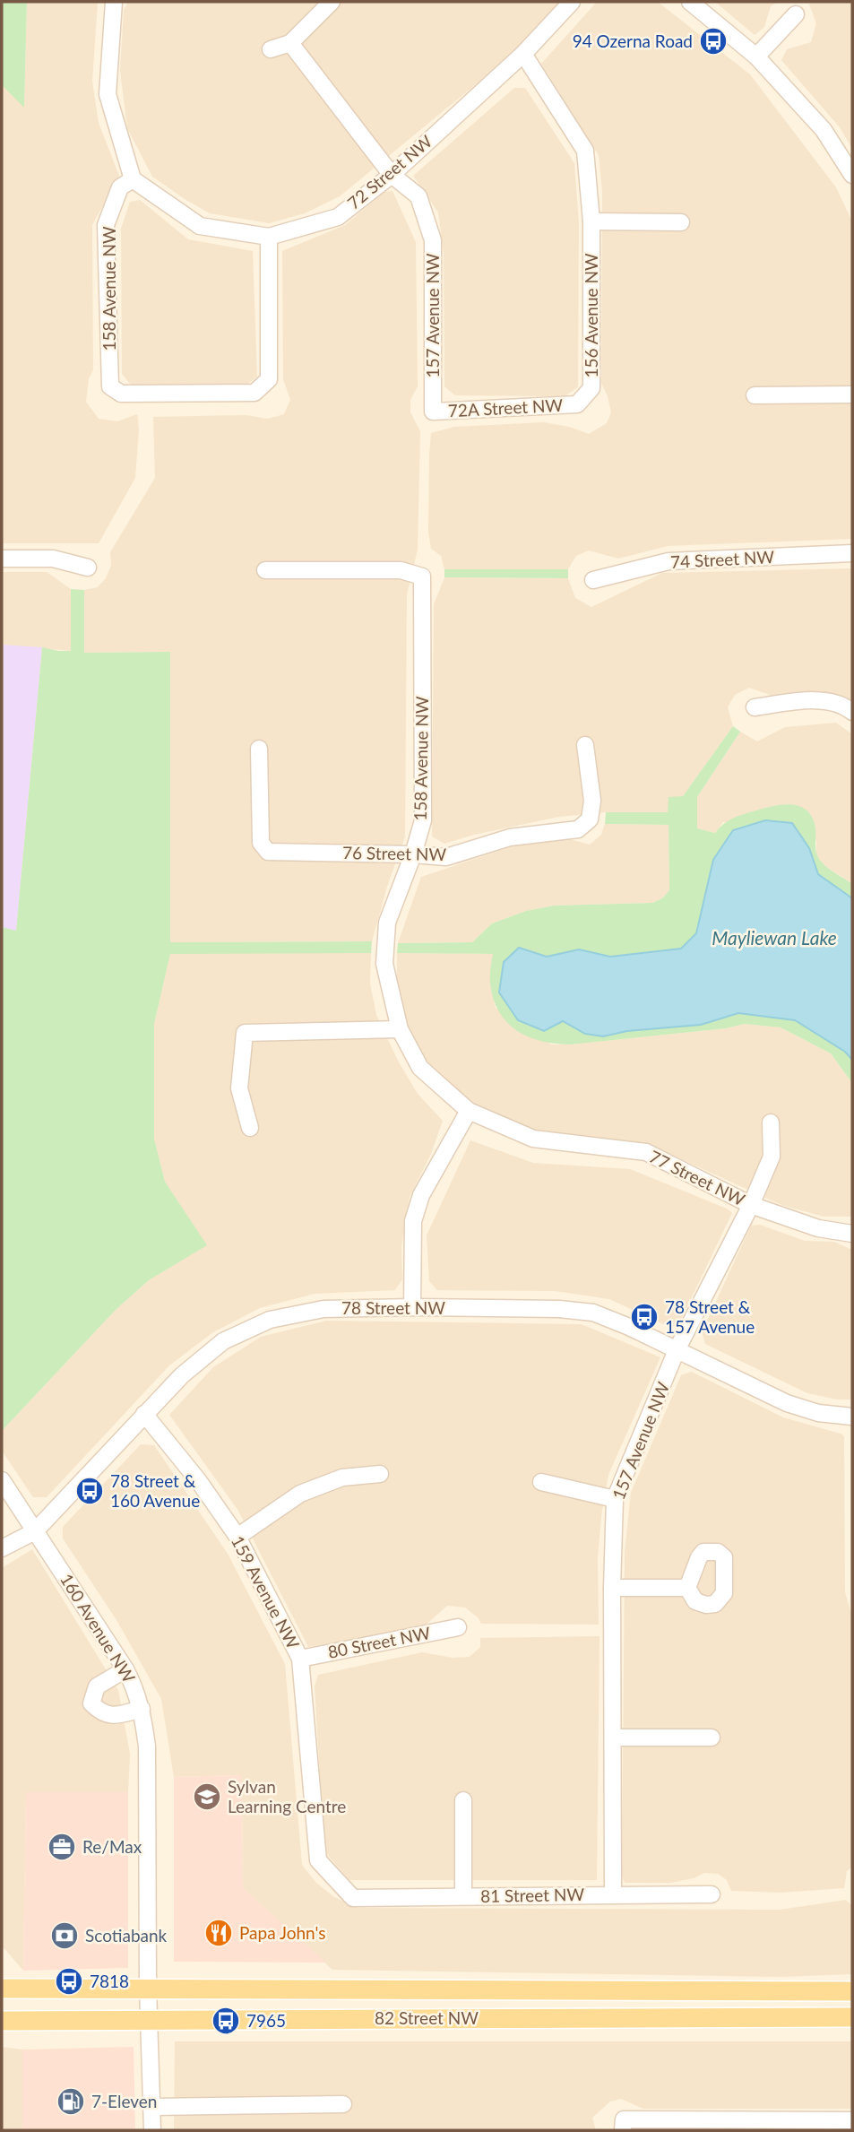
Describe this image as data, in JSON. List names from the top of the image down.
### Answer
{
  "streets": {
    "main road": ["82 Street NW"],
    "street": [
      "72 Street NW",
      "158 Avenue NW",
      "157 Avenue NW",
      "156 Avenue NW",
      "72A Street NW",
      "74 Street NW",
      "76 Street NW",
      "77 Street NW",
      "78 Street NW",
      "159 Avenue NW",
      "160 Avenue NW",
      "80 Street NW",
      "81 Street NW"
    ]
  },
  "crossings": [
    ["72 Street NW", "158 Avenue NW"],
    ["72 Street NW", "157 Avenue NW"],
    ["72 Street NW", "156 Avenue NW"],
    ["158 Avenue NW", "76 Street NW"],
    ["158 Avenue NW", "77 Street NW"],
    ["157 Avenue NW", "72A Street NW"],
    ["157 Avenue NW", "77 Street NW"],
    ["157 Avenue NW", "78 Street NW"],
    ["157 Avenue NW", "81 Street NW"],
    ["156 Avenue NW", "72A Street NW"],
    ["78 Street NW", "159 Avenue NW"],
    ["78 Street NW", "160 Avenue NW"],
    ["159 Avenue NW", "80 Street NW"],
    ["159 Avenue NW", "81 Street NW"],
    ["160 Avenue NW", "82 Street NW"]
  ],
  "water": ["Mayliewan Lake"],
  "places": {
    "bus stop": [
      "94 Ozerna Road",
      "78 Street & 157 Avenue",
      "78 Street & 160 Avenue",
      "7818",
      "7965"
    ],
    "school or university": ["Sylvan Learning Centre"],
    "office": ["Re/Max"],
    "restaurant": ["Papa John's"],
    "bank": ["Scotiabank"],
    "fuel station": ["7-Eleven"]
  }
}
